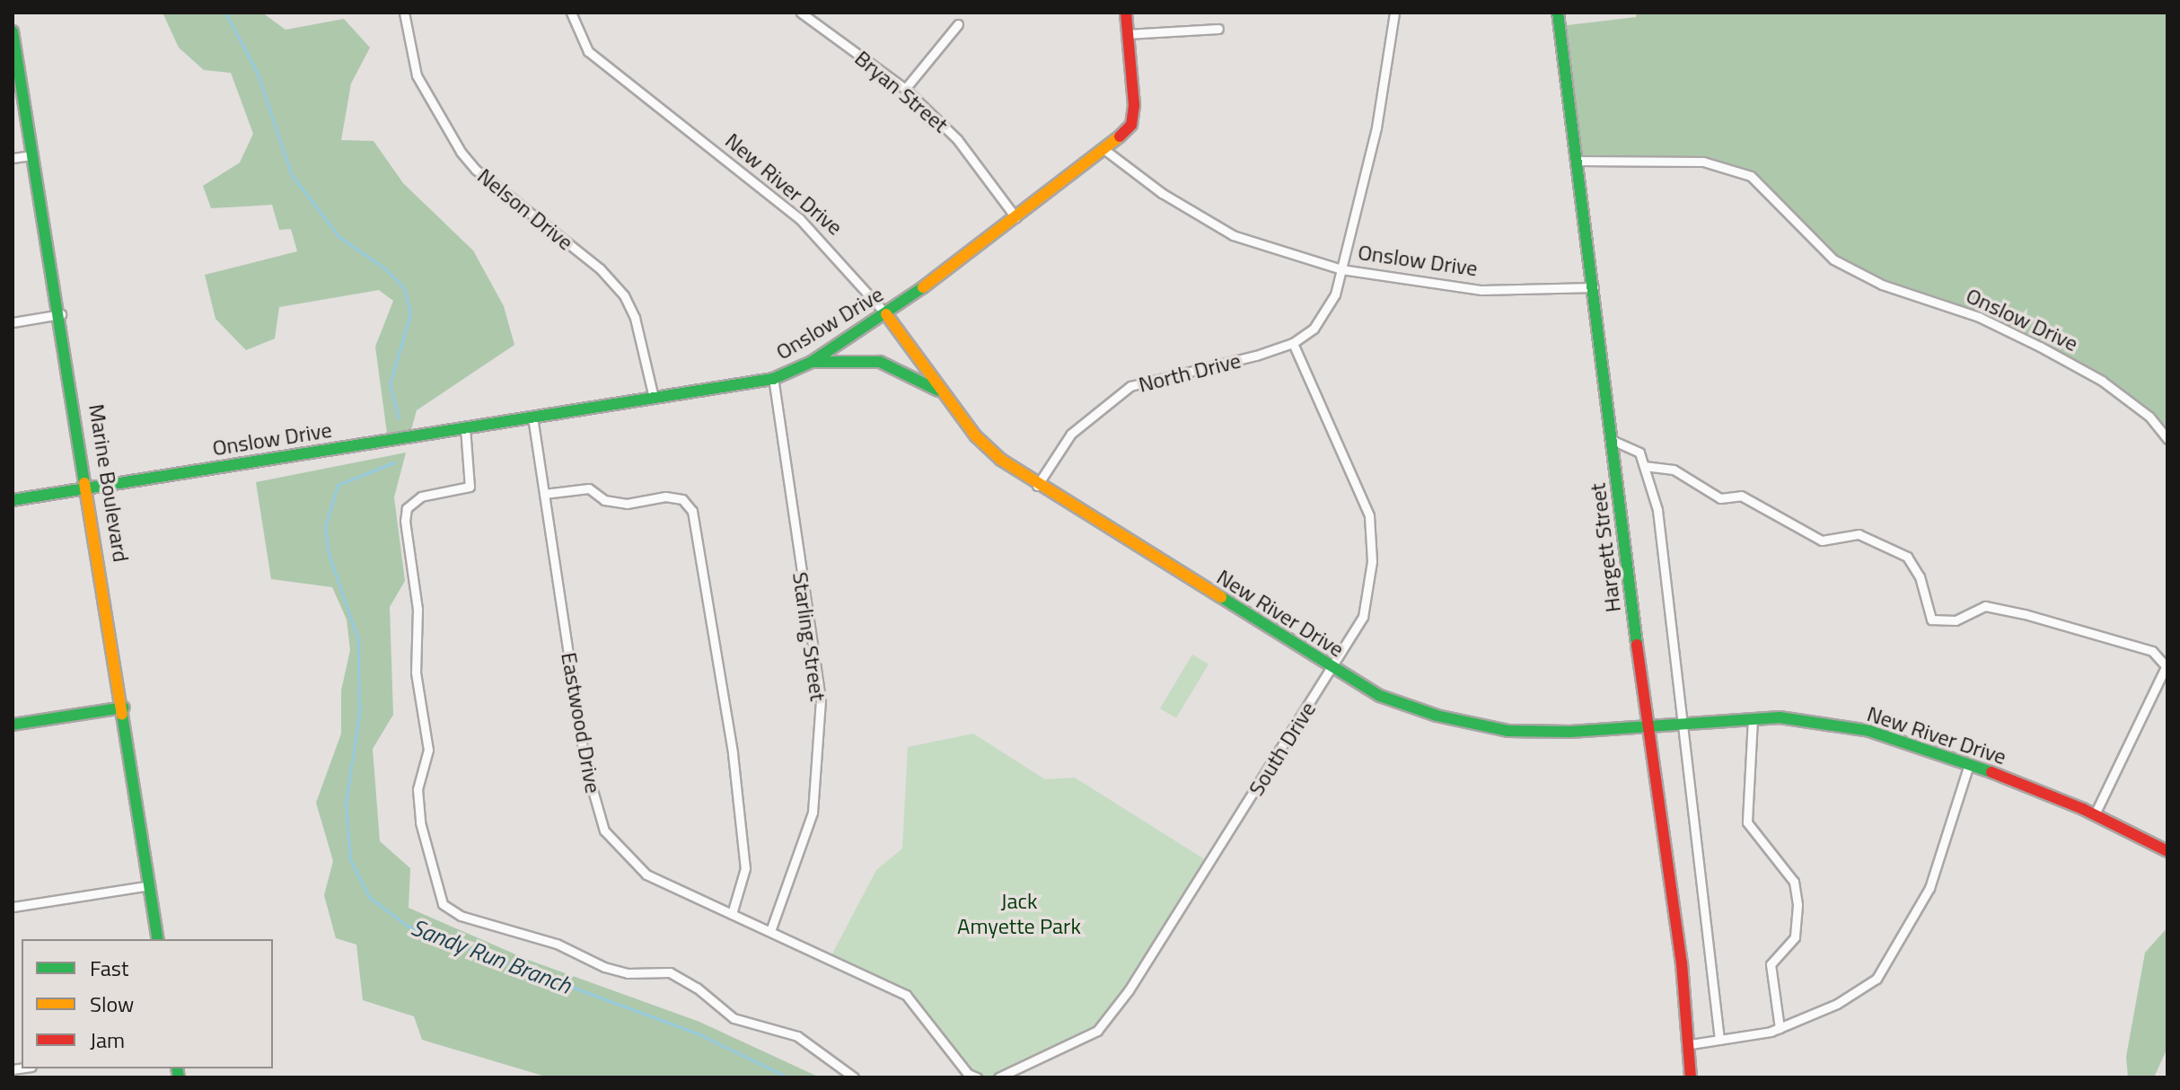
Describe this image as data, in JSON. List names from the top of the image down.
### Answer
{
  "streets": {
    "street": [
      "Bryan Street",
      "New River Drive",
      "Nelson Drive",
      "Onslow Drive",
      "North Drive",
      "Marine Boulevard",
      "Hargett Street",
      "Starling Street",
      "Eastwood Drive",
      "South Drive"
    ]
  },
  "crossings": [
    ["Bryan Street", "Onslow Drive"],
    ["New River Drive", "Onslow Drive"],
    ["New River Drive", "North Drive"],
    ["New River Drive", "Hargett Street"],
    ["New River Drive", "South Drive"],
    ["Nelson Drive", "Onslow Drive"],
    ["Onslow Drive", "North Drive"],
    ["Onslow Drive", "Marine Boulevard"],
    ["Onslow Drive", "Hargett Street"],
    ["Onslow Drive", "Starling Street"],
    ["Onslow Drive", "Eastwood Drive"],
    ["North Drive", "South Drive"],
    ["Starling Street", "Eastwood Drive"]
  ],
  "water": ["Sandy Run Branch"],
  "parks": ["Jack Amyette Park"],
  "legend": ["Fast", "Slow", "Jam"]
}
